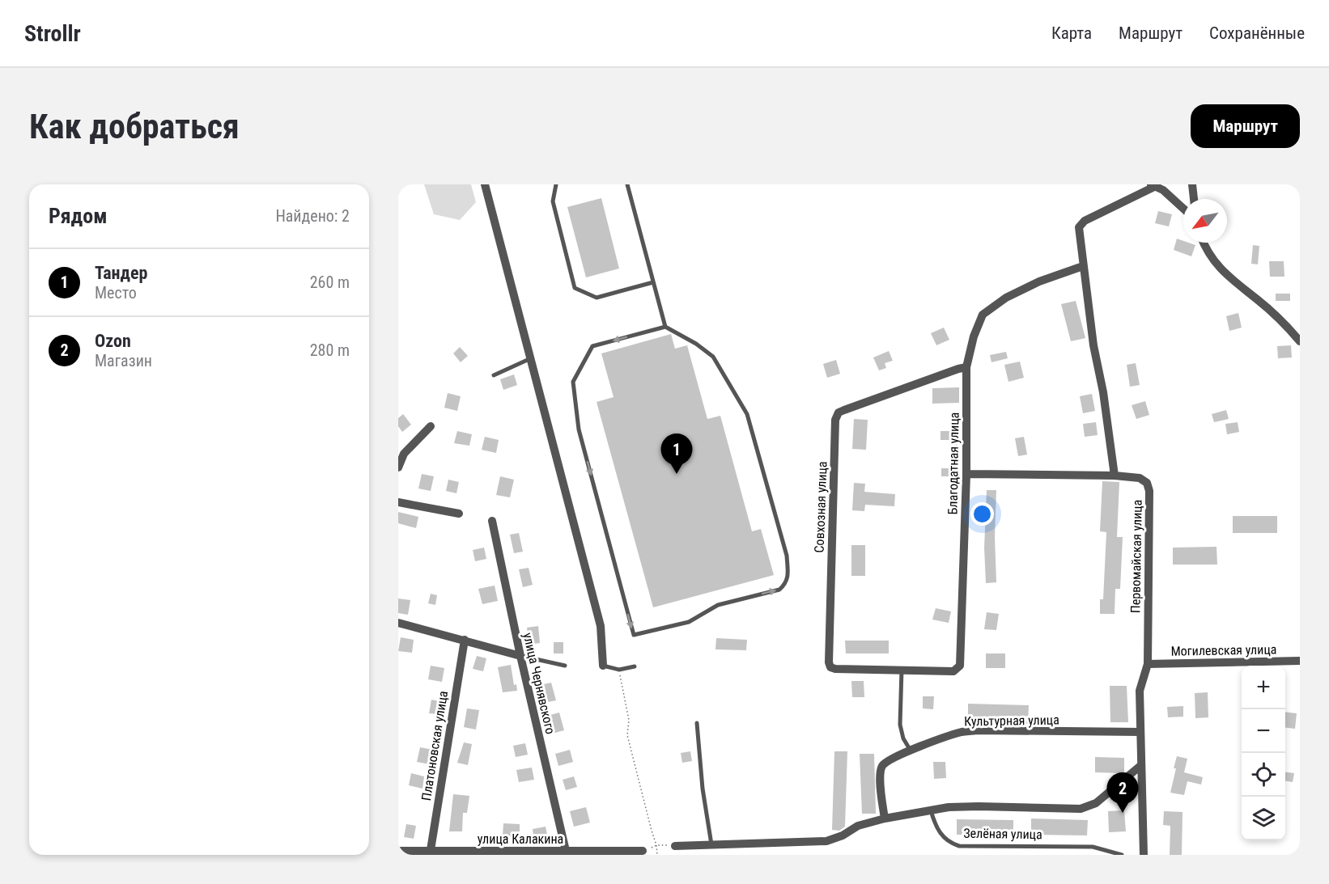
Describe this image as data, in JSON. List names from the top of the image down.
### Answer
{
  "streets": {
    "street": [
      "Благодатная улица",
      "Совхозная улица",
      "Первомайская улица",
      "Могилевская улица",
      "улица Чернявского",
      "Культурная улица",
      "Платоновская улица",
      "улица Калакина"
    ],
    "lane": ["Зелёная улица"]
  },
  "crossings": [
    ["Благодатная улица", "Совхозная улица"],
    ["Благодатная улица", "Первомайская улица"],
    ["Первомайская улица", "Могилевская улица"],
    ["Первомайская улица", "Культурная улица"],
    ["улица Чернявского", "улица Калакина"],
    ["Платоновская улица", "улица Калакина"]
  ],
  "north": "bottom left",
  "page": {
    "header": "Strollr",
    "nav": ["Карта", "Маршрут", "Сохранённые"],
    "buttons": "Маршрут",
    "title": "Как добраться",
    "heading": ["Рядом", "Найдено: 2"],
    "list": [
      {
        "mark": "1",
        "name": "Тандер",
        "note": "Место",
        "value": "260 m"
      },
      {
        "mark": "2",
        "name": "Ozon",
        "note": "Магазин",
        "value": "280 m"
      }
    ],
    "pins": ["1", "2"],
    "map_buttons": ["+", "−"]
  }
}
